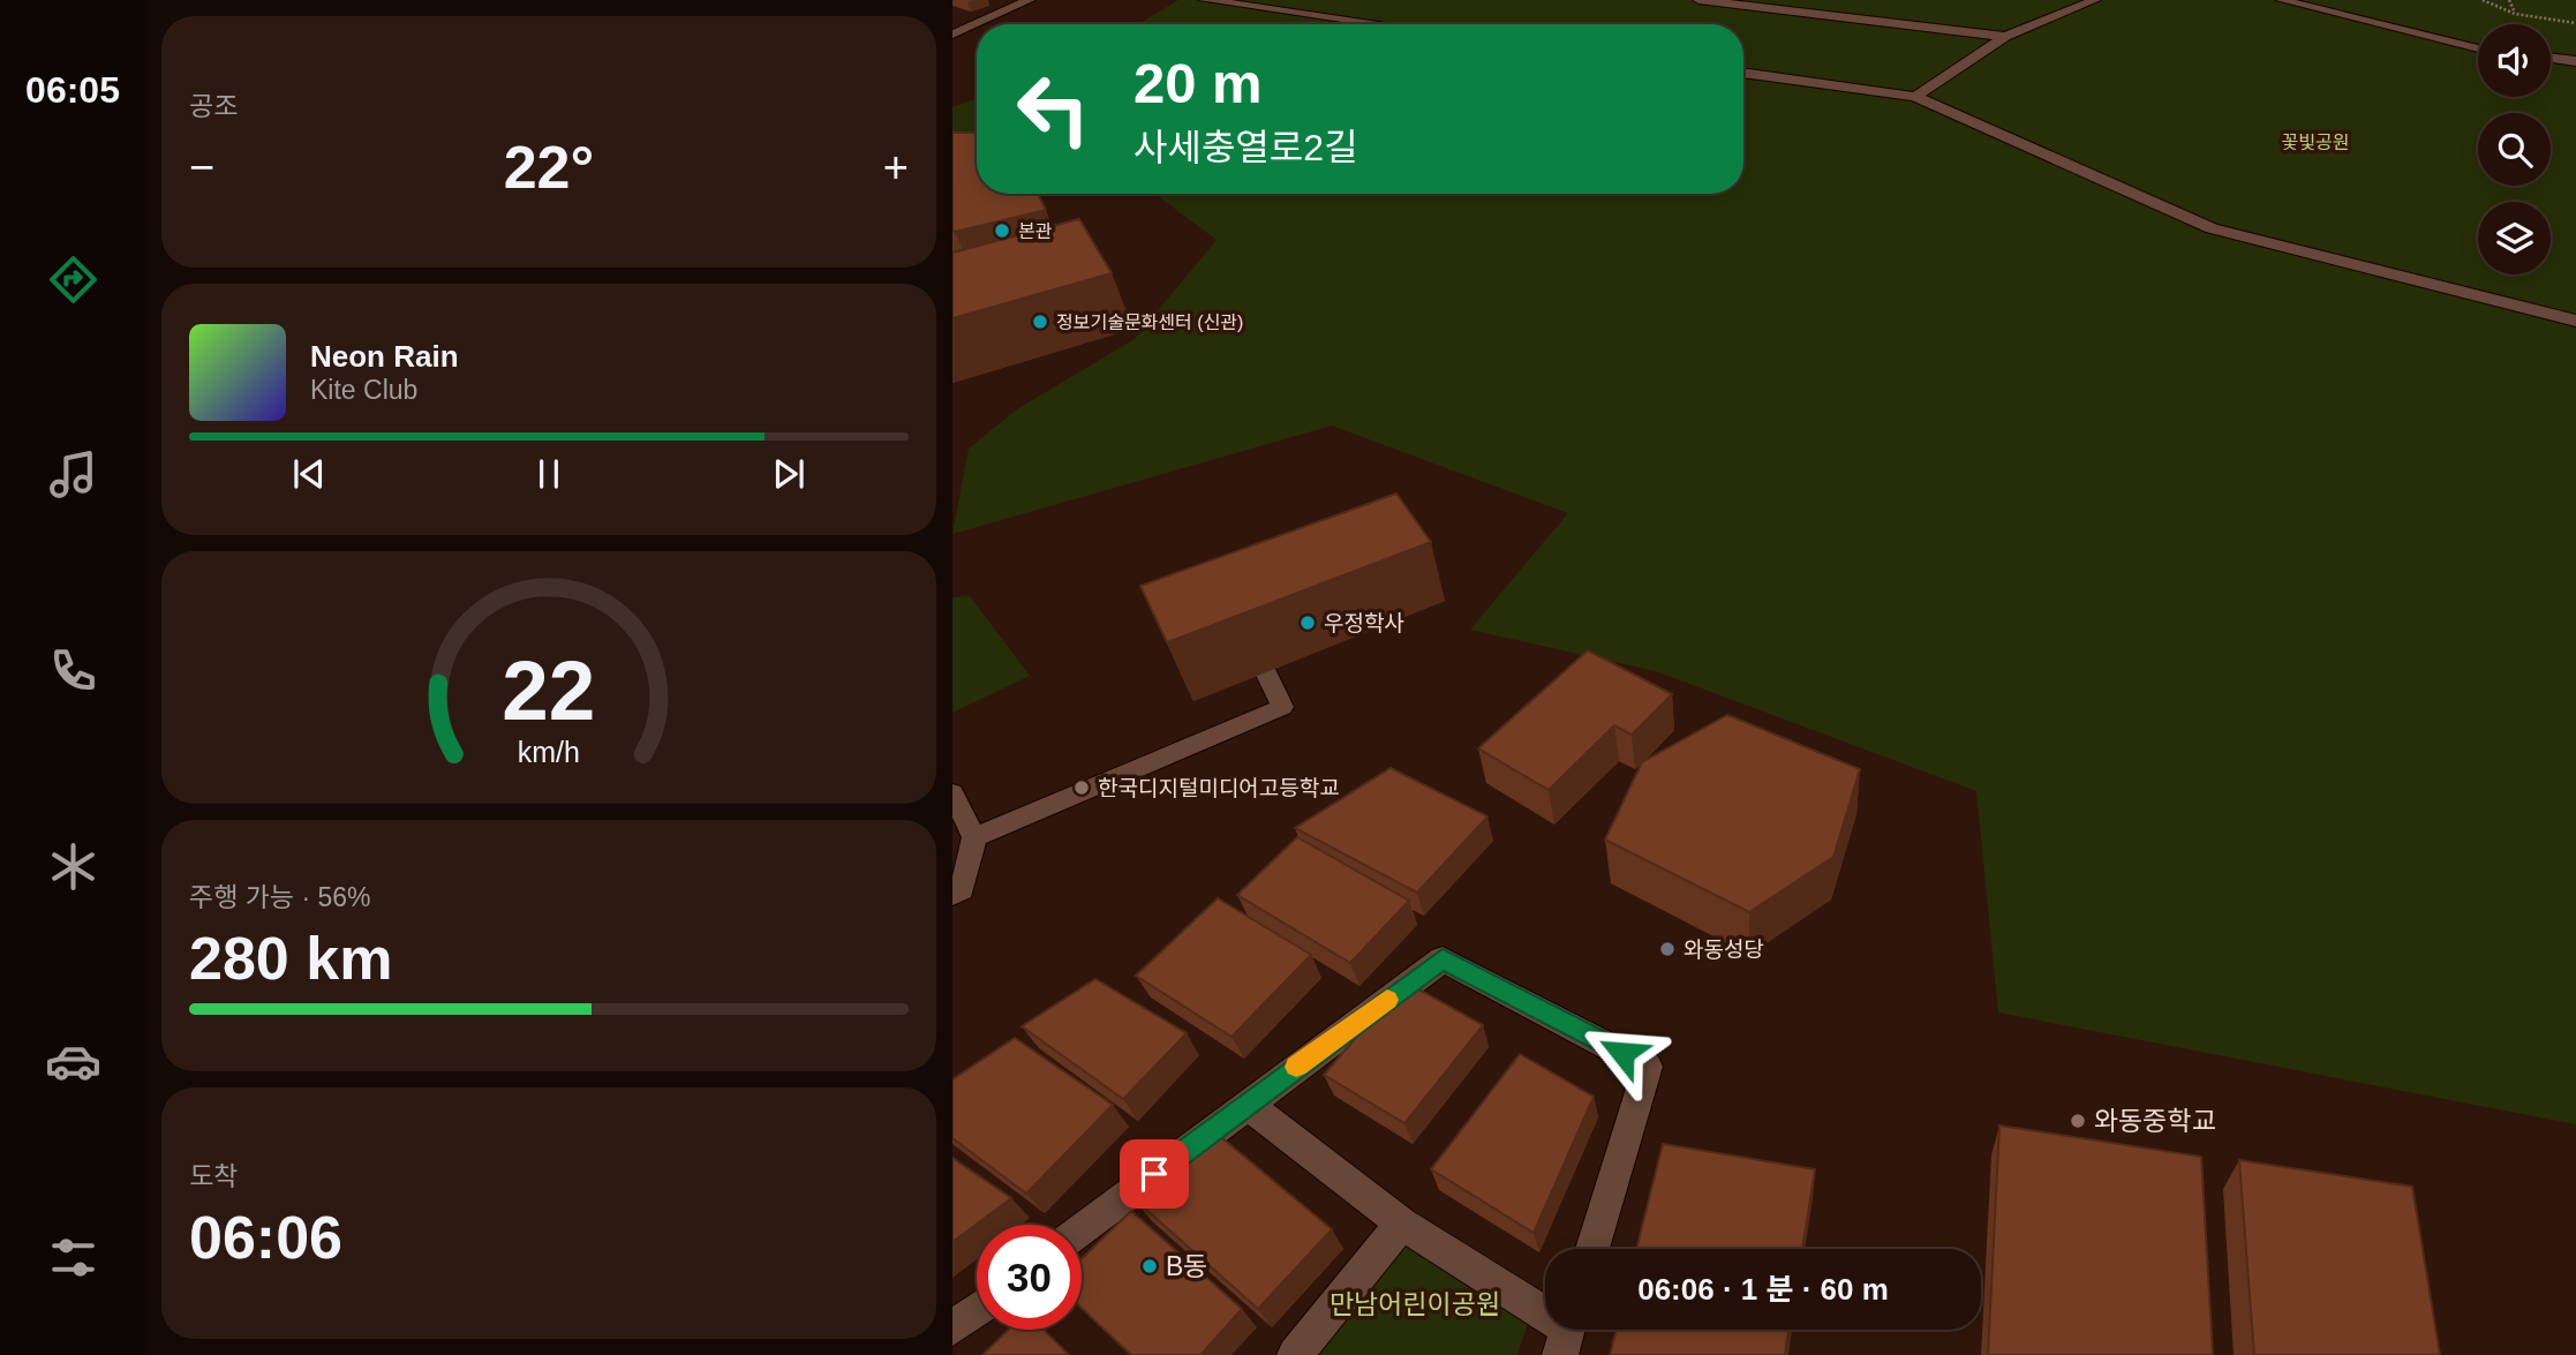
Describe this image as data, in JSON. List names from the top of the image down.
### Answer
{
  "parks": ["꽃빛공원", "만남어린이공원"],
  "places": [
    "본관",
    "정보기술문화센터 (신관)",
    "우정학사",
    "한국디지털미디어고등학교",
    "와동성당",
    "와동중학교",
    "B동"
  ],
  "page": {
    "tabs": "06:05",
    "tile": [
      "공조",
      ["주행 가능 · 56%", "280 km"],
      ["도착", "06:06"]
    ],
    "turn": ["20 m", "사세충열로2길"],
    "heat": ["−", "22°", "+"],
    "song": ["Neon Rain", "Kite Club"],
    "limit": "30",
    "trip": "06:06 · 1 분 · 60 m",
    "gauge": ["22", "km/h"]
  }
}
